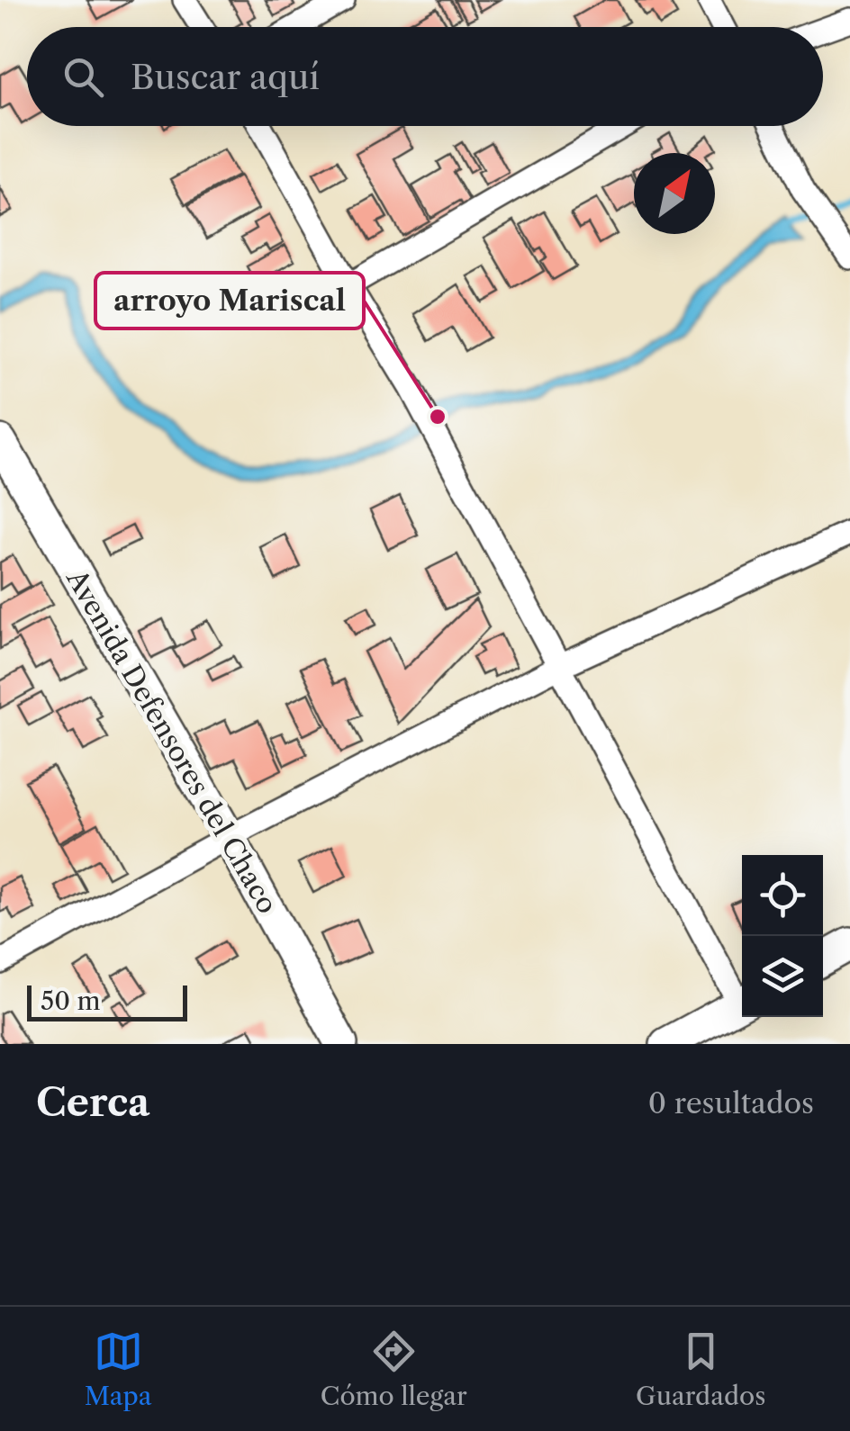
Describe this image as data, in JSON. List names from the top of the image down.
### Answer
{
  "streets": {
    "main road": ["Avenida Defensores del Chaco"]
  },
  "places": ["arroyo Mariscal"],
  "scale_bar": "50 m",
  "north": "top right",
  "page": {
    "search": "Buscar aquí",
    "scale": "50 m",
    "heading": ["Cerca", "0 resultados"],
    "nav": ["Mapa", "Cómo llegar", "Guardados"]
  }
}
